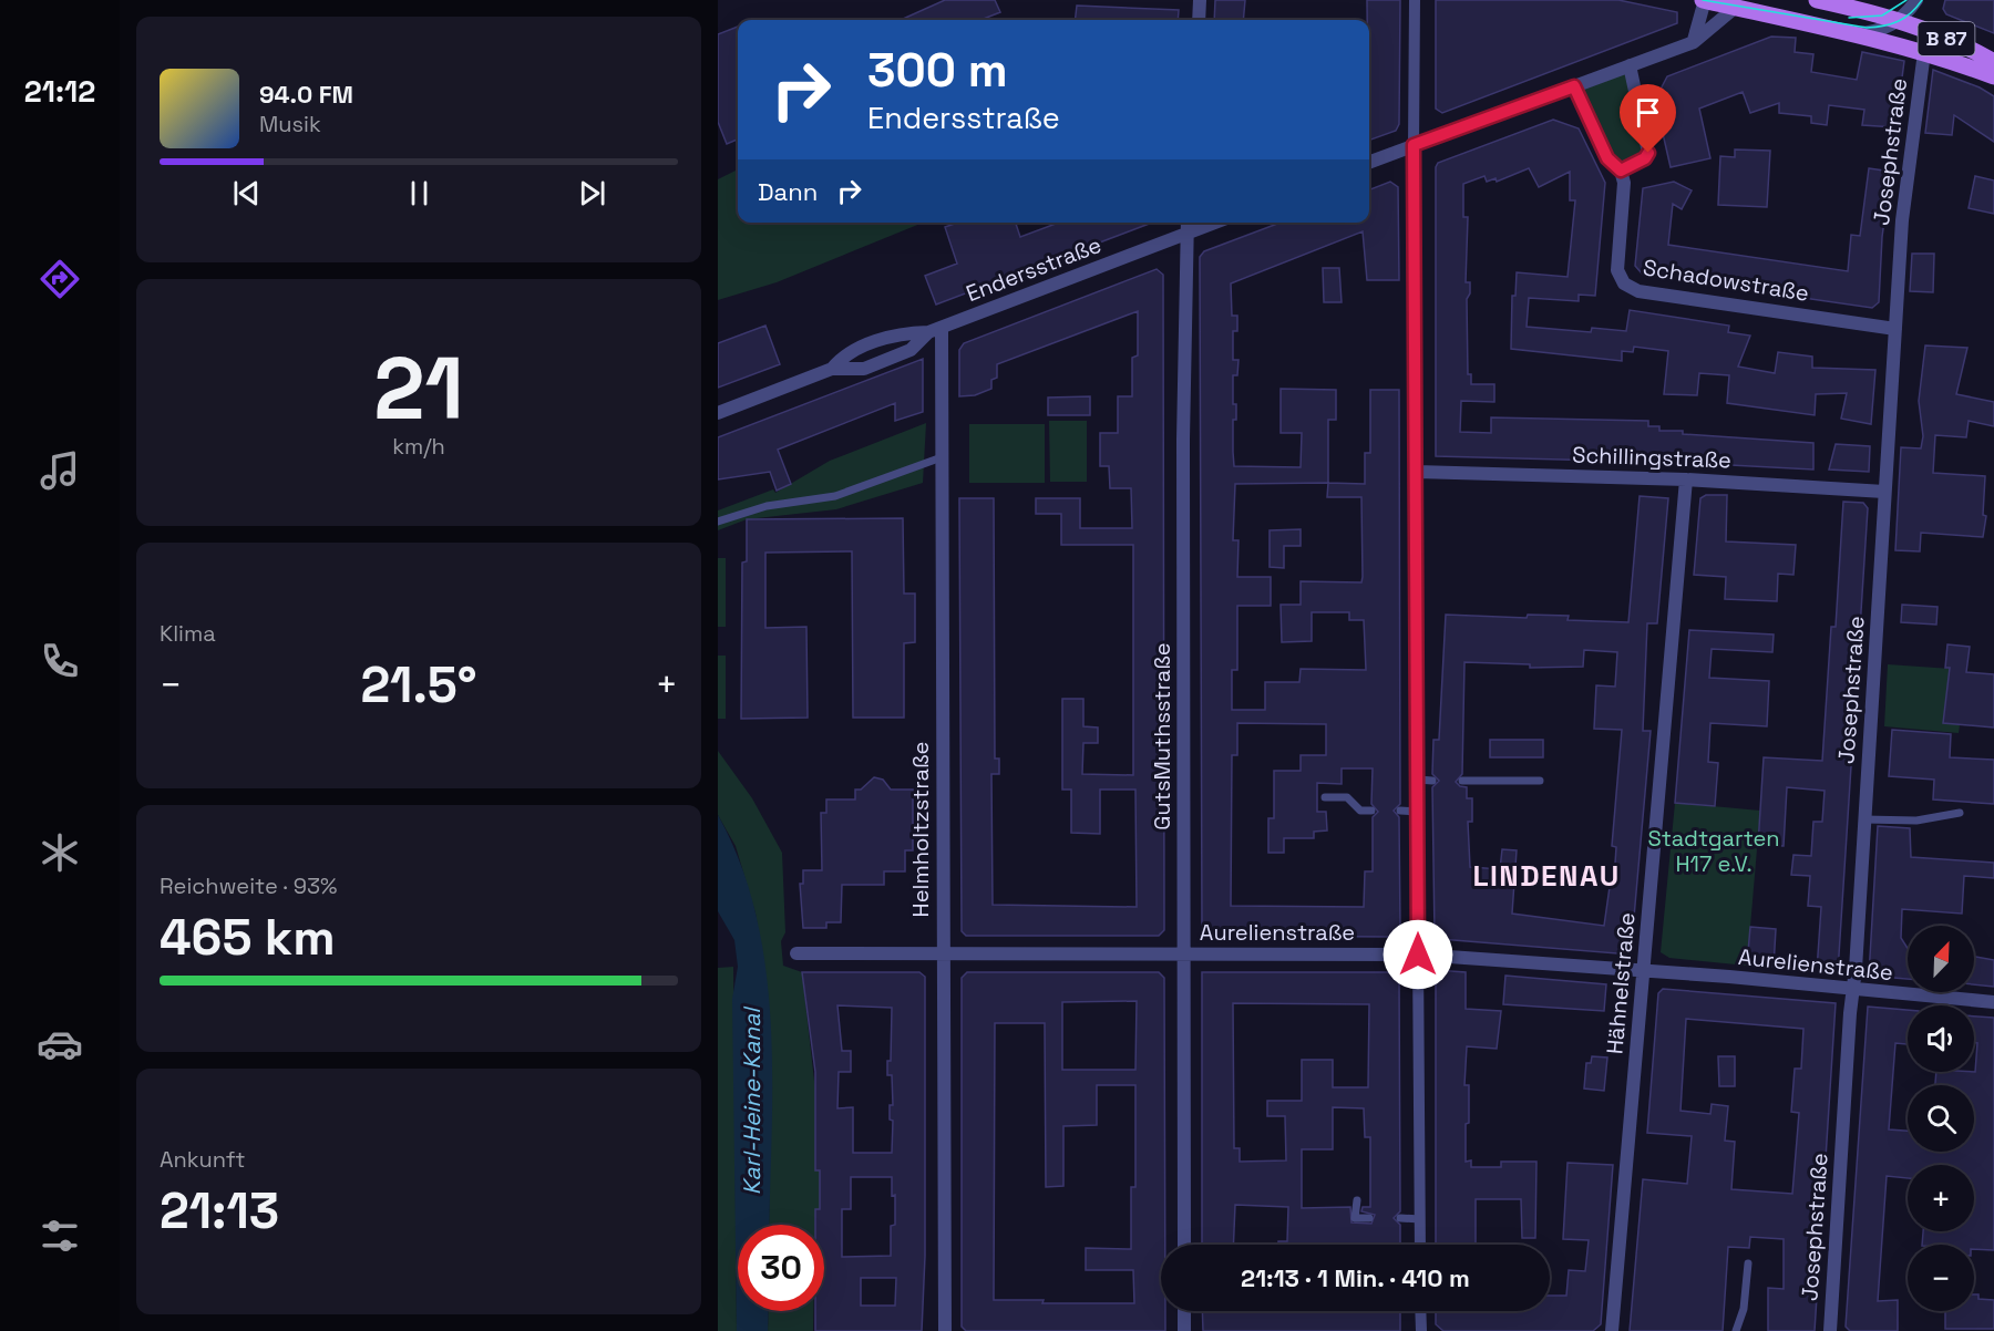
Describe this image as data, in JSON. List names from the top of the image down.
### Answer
{
  "streets": {
    "main road": ["B 87"],
    "street": [
      "Josephstraße",
      "Endersstraße",
      "Schadowstraße",
      "Schillingstraße",
      "GutsMuthsstraße",
      "Helmholtzstraße",
      "Aurelienstraße",
      "Hähnelstraße"
    ]
  },
  "crossings": [
    ["B 87", "Josephstraße"],
    ["Josephstraße", "Schadowstraße"],
    ["Josephstraße", "Schillingstraße"],
    ["Josephstraße", "Aurelienstraße"],
    ["Endersstraße", "GutsMuthsstraße"],
    ["Endersstraße", "Helmholtzstraße"],
    ["Schillingstraße", "Hähnelstraße"],
    ["GutsMuthsstraße", "Aurelienstraße"],
    ["Helmholtzstraße", "Aurelienstraße"],
    ["Aurelienstraße", "Hähnelstraße"]
  ],
  "districts": ["LINDENAU"],
  "water": ["Karl-Heine-Kanal"],
  "parks": ["Stadtgarten H17 e.V."],
  "north": "top right",
  "page": {
    "tabs": "21:12",
    "turn": ["300 m", "Endersstraße"],
    "song": ["94.0 FM", "Musik"],
    "then": "Dann",
    "tile": [
      ["21", "km/h"],
      "Klima",
      ["Reichweite · 93%", "465 km"],
      ["Ankunft", "21:13"]
    ],
    "heat": ["−", "21.5°", "+"],
    "map_buttons": ["+", "−"],
    "limit": "30",
    "trip": "21:13 · 1 Min. · 410 m"
  }
}
